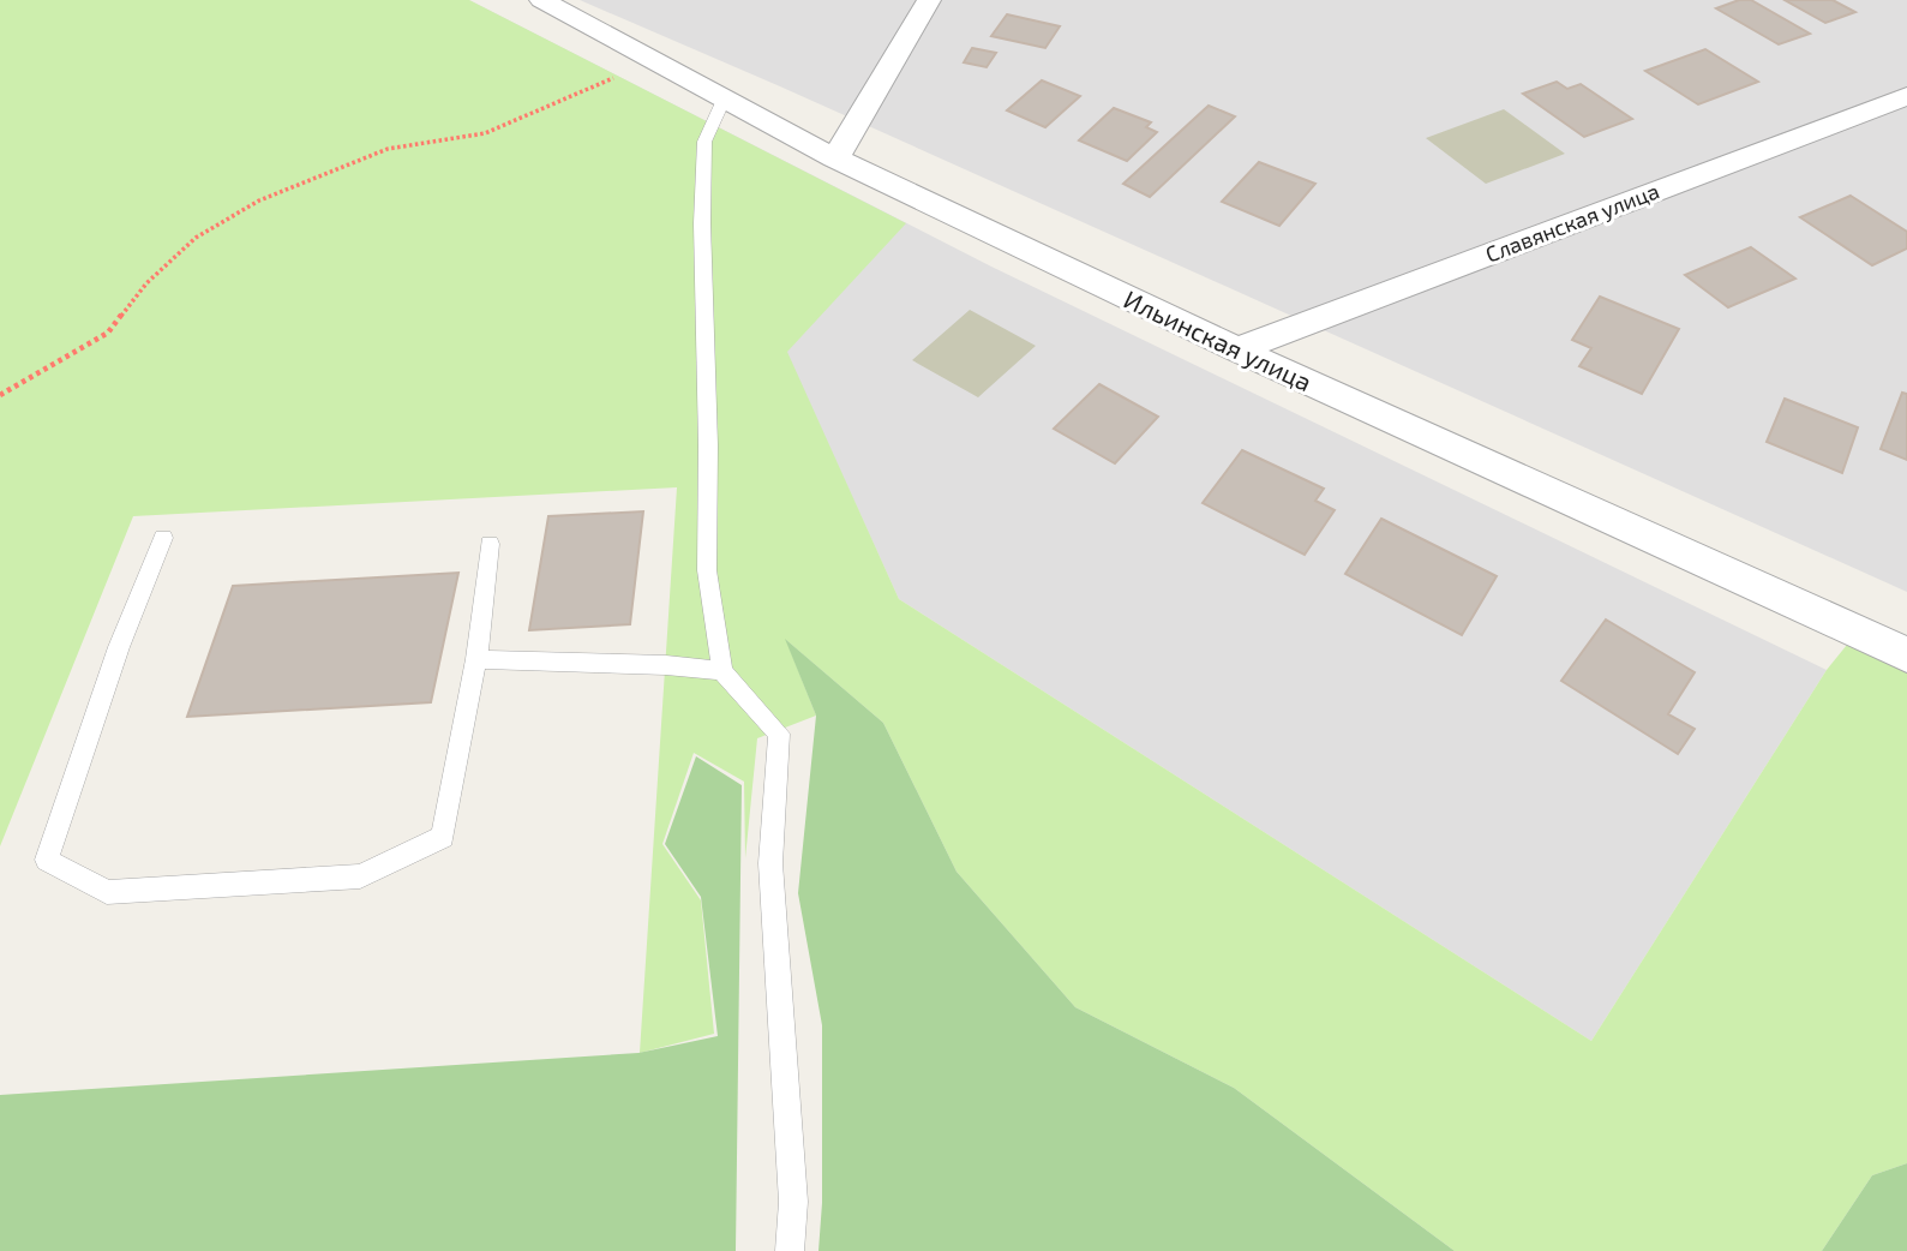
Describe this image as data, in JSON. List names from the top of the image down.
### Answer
{
  "streets": {
    "street": ["Славянская улица", "Ильинская улица"]
  },
  "crossings": [
    ["Славянская улица", "Ильинская улица"]
  ]
}
